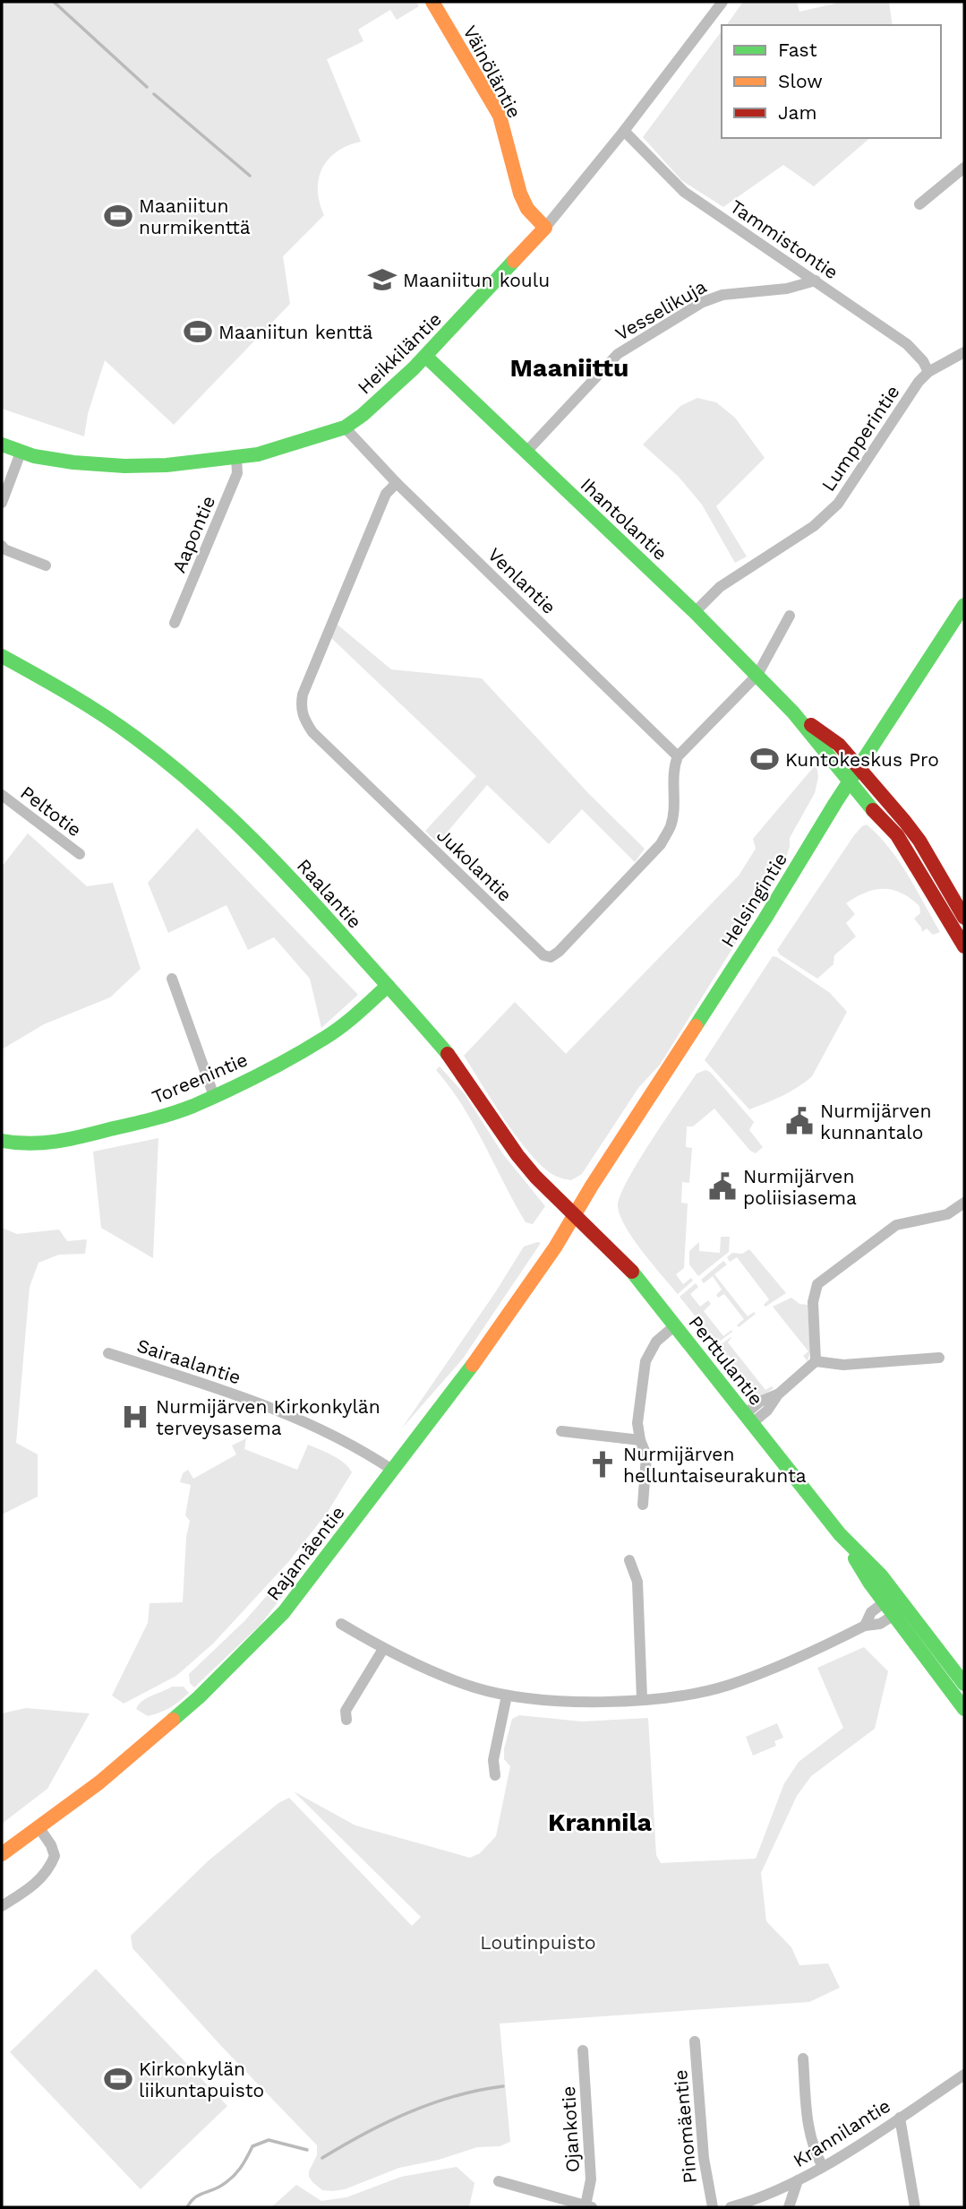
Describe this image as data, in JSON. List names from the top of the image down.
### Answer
{
  "streets": {
    "street": [
      "Väinöläntie",
      "Tammistontie",
      "Vesselikuja",
      "Heikkiläntie",
      "Lumpperintie",
      "Ihantolantie",
      "Aapontie",
      "Venlantie",
      "Peltotie",
      "Jukolantie",
      "Raalantie",
      "Helsingintie",
      "Toreenintie",
      "Perttulantie",
      "Sairaalantie",
      "Rajamäentie",
      "Pinomäentie",
      "Ojankotie",
      "Krannilantie"
    ]
  },
  "crossings": [
    ["Väinöläntie", "Heikkiläntie"],
    ["Tammistontie", "Vesselikuja"],
    ["Tammistontie", "Heikkiläntie"],
    ["Tammistontie", "Lumpperintie"],
    ["Vesselikuja", "Ihantolantie"],
    ["Heikkiläntie", "Ihantolantie"],
    ["Heikkiläntie", "Aapontie"],
    ["Heikkiläntie", "Venlantie"],
    ["Lumpperintie", "Ihantolantie"],
    ["Ihantolantie", "Helsingintie"],
    ["Venlantie", "Jukolantie"],
    ["Raalantie", "Helsingintie"],
    ["Raalantie", "Toreenintie"],
    ["Raalantie", "Perttulantie"],
    ["Raalantie", "Rajamäentie"],
    ["Helsingintie", "Perttulantie"],
    ["Helsingintie", "Rajamäentie"],
    ["Perttulantie", "Rajamäentie"],
    ["Sairaalantie", "Rajamäentie"]
  ],
  "districts": ["Maaniittu", "Krannila"],
  "parks": ["Loutinpuisto"],
  "places": {
    "sports": [
      "Maaniitun nurmikenttä",
      "Maaniitun kenttä",
      "Kuntokeskus Pro",
      "Kirkonkylän liikuntapuisto"
    ],
    "school or university": ["Maaniitun koulu"],
    "public building": ["Nurmijärven kunnantalo", "Nurmijärven poliisiasema"],
    "hospital": ["Nurmijärven Kirkonkylän terveysasema"],
    "church": ["Nurmijärven helluntaiseurakunta"]
  },
  "legend": ["Fast", "Slow", "Jam"]
}
